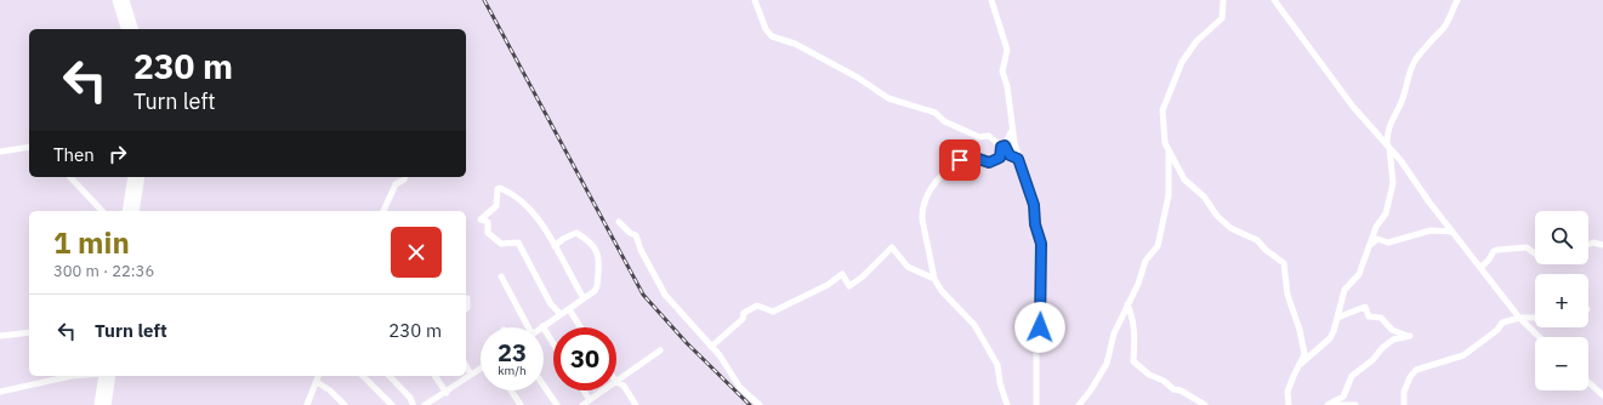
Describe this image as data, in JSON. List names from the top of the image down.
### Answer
{
  "page": {
    "turn": ["230 m", "Turn left"],
    "then": "Then",
    "map_buttons": ["+", "−"],
    "heading": ["1 min", "300 m · 22:36"],
    "list": [
      {
        "name": "Turn left",
        "value": "230 m"
      }
    ],
    "speed": "23 km/h",
    "limit": "30"
  }
}
